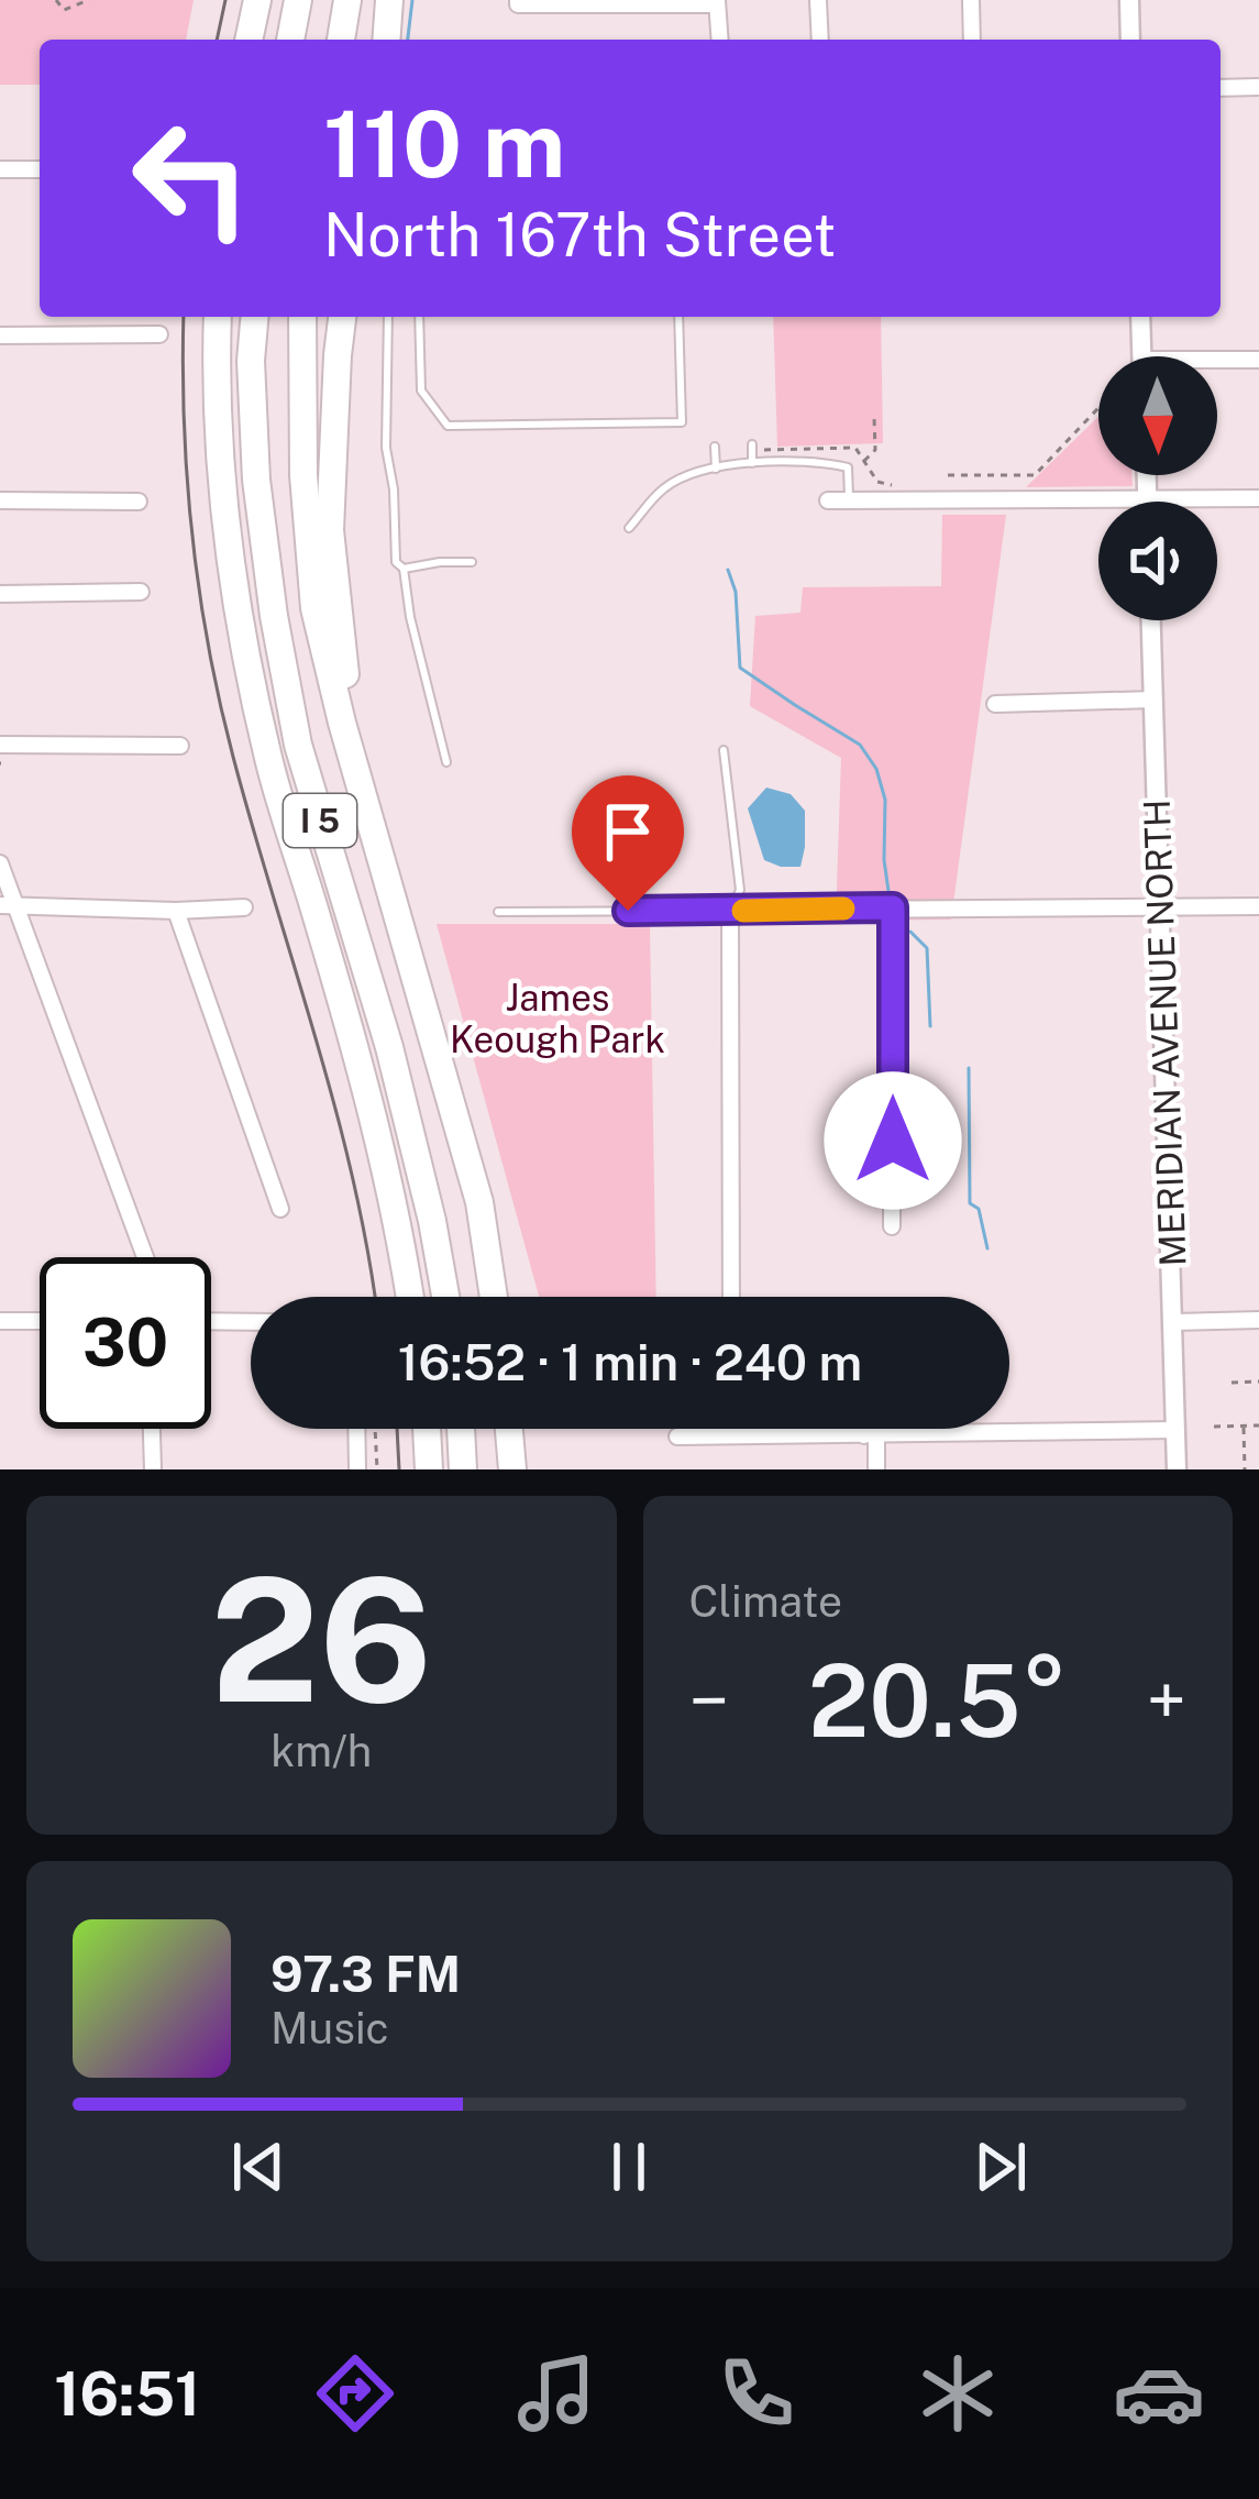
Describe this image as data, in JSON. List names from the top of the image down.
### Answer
{
  "streets": {
    "highway": ["I 5"],
    "street": ["MERIDIAN AVENUE NORTH"]
  },
  "parks": ["James Keough Park"],
  "north": "bottom",
  "page": {
    "turn": ["110 m", "North 167th Street"],
    "limit": "30",
    "trip": "16:52 · 1 min · 240 m",
    "tile": [
      ["26", "km/h"],
      "Climate"
    ],
    "heat": ["−", "20.5°", "+"],
    "song": ["97.3 FM", "Music"],
    "tabs": "16:51"
  }
}
